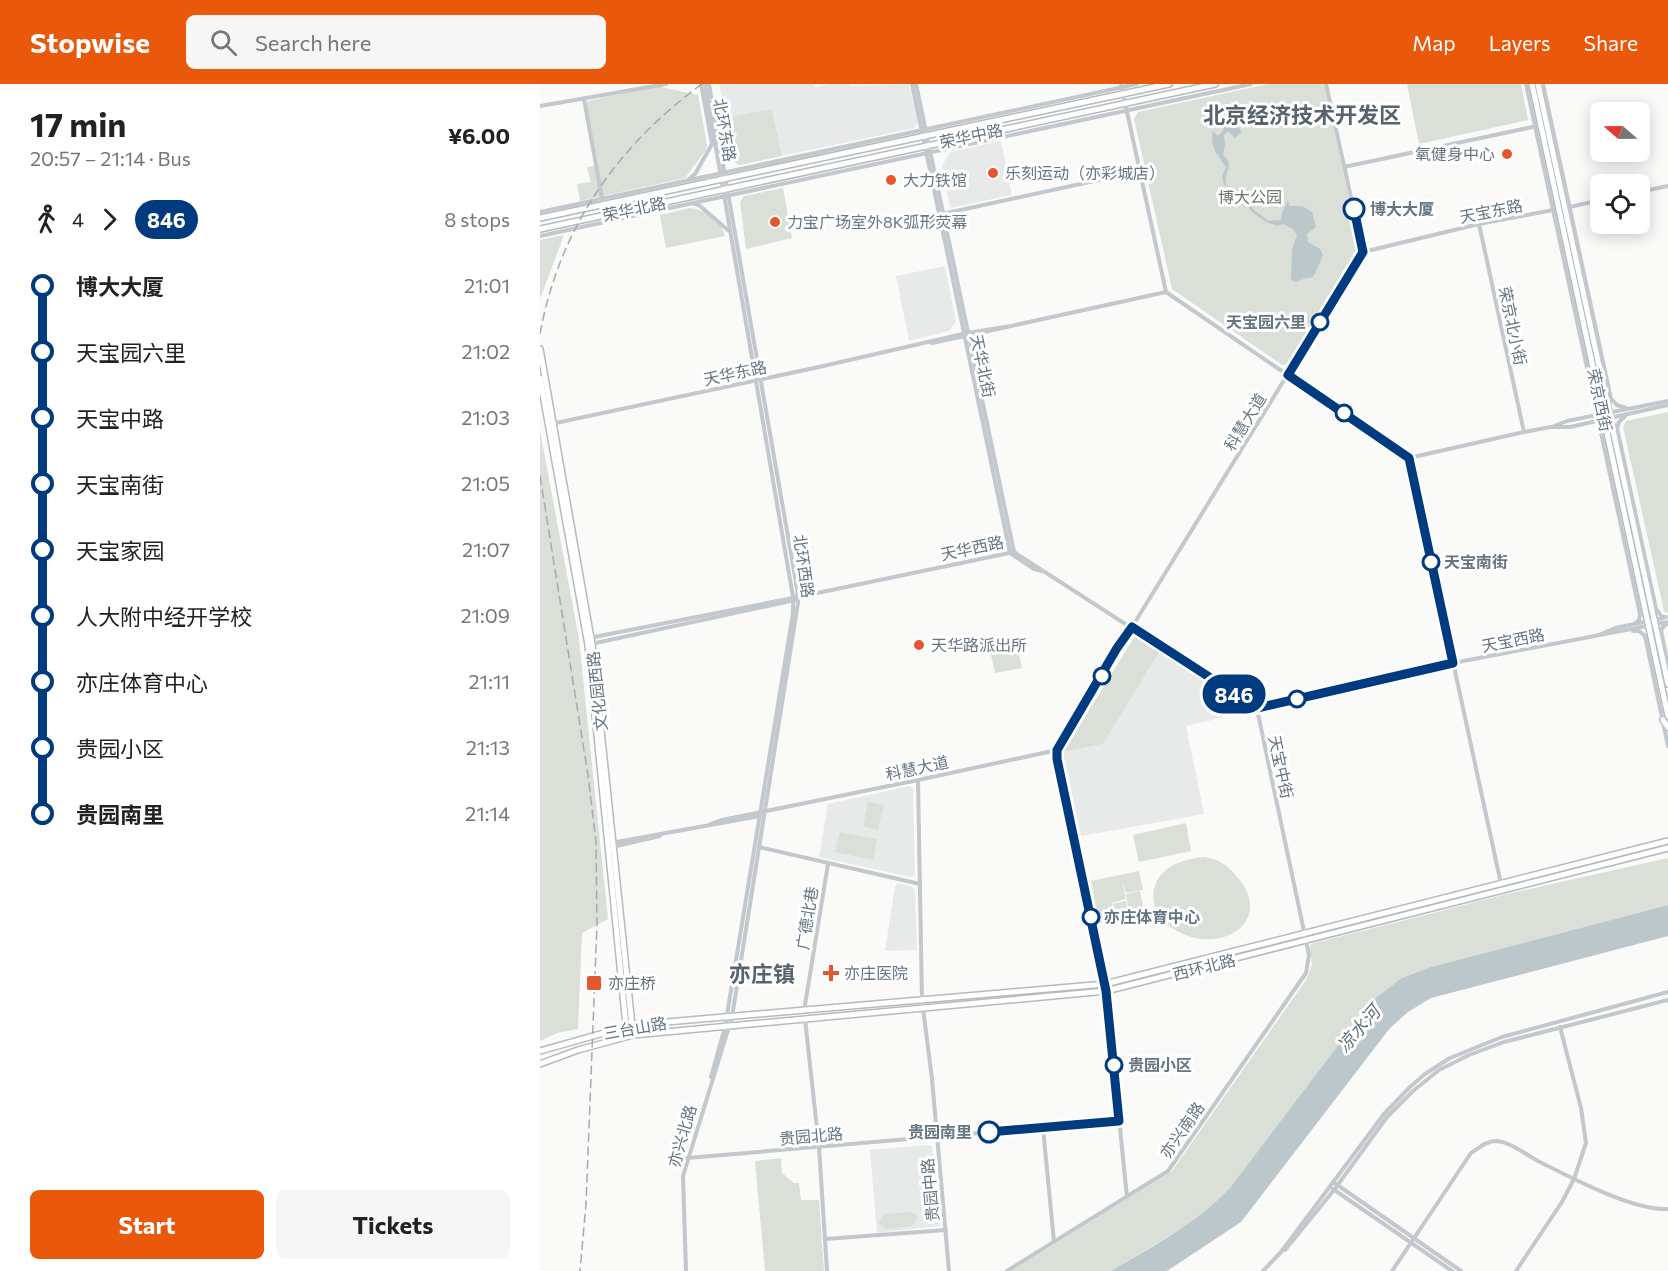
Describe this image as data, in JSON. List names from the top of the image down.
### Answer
{
  "streets": {
    "main road": [
      "荣华中路",
      "荣华北路",
      "荣京西街",
      "文化园西路",
      "西环北路",
      "三台山路"
    ],
    "street": [
      "北环东路",
      "天宝东路",
      "荣京北小街",
      "天华北街",
      "天华东路",
      "科慧大道",
      "天华西路",
      "北环西路",
      "天宝西路",
      "天宝中街",
      "广德北巷",
      "亦兴南路",
      "亦兴北路",
      "贵园北路",
      "贵园中路"
    ]
  },
  "crossings": [
    ["北环东路", "荣华中路"],
    ["北环东路", "荣华北路"],
    ["北环东路", "北环西路"],
    ["荣华中路", "荣华北路"],
    ["荣华中路", "天华北街"],
    ["荣华中路", "北环西路"],
    ["荣华北路", "北环西路"],
    ["天宝东路", "荣京北小街"],
    ["天宝东路", "科慧大道"],
    ["天华北街", "天华东路"],
    ["天华北街", "天华西路"],
    ["天华东路", "北环西路"],
    ["天华东路", "文化园西路"],
    ["荣京西街", "天宝西路"],
    ["科慧大道", "天华西路"],
    ["科慧大道", "北环西路"],
    ["科慧大道", "文化园西路"],
    ["科慧大道", "贵园中路"],
    ["天华西路", "北环西路"],
    ["天华西路", "文化园西路"],
    ["北环西路", "西环北路"],
    ["北环西路", "三台山路"],
    ["北环西路", "亦兴北路"],
    ["天宝西路", "天宝中街"],
    ["文化园西路", "三台山路"],
    ["天宝中街", "西环北路"],
    ["天宝中街", "亦兴南路"],
    ["广德北巷", "西环北路"],
    ["西环北路", "三台山路"],
    ["西环北路", "亦兴南路"],
    ["西环北路", "亦兴北路"],
    ["西环北路", "贵园中路"],
    ["三台山路", "亦兴北路"],
    ["亦兴北路", "贵园北路"],
    ["贵园北路", "贵园中路"]
  ],
  "districts": ["北京经济技术开发区", "亦庄镇"],
  "water": ["凉水河"],
  "parks": ["博大公园"],
  "places": {
    "other": [
      "氧健身中心",
      "乐刻运动（亦彩城店）",
      "大力铁馆",
      "博大大厦",
      "力宝广场室外8K弧形荧幕",
      "天宝园六里",
      "天宝南街",
      "天华路派出所",
      "亦庄体育中心",
      "贵园小区",
      "贵园南里"
    ],
    "health": ["亦庄医院"],
    "transit": ["亦庄桥"]
  },
  "lines": ["bus line 846"],
  "north": "left",
  "page": {
    "header": "Stopwise",
    "search": "Search here",
    "nav": ["Map", "Layers", "Share"],
    "heading": ["17 min", "20:57 – 21:14 · Bus", "¥6.00"],
    "on_map": "846",
    "legs": ["4", "846", "8 stops"],
    "list": [
      {
        "name": "博大大厦",
        "value": "21:01"
      },
      {
        "name": "天宝园六里",
        "value": "21:02"
      },
      {
        "name": "天宝中路",
        "value": "21:03"
      },
      {
        "name": "天宝南街",
        "value": "21:05"
      },
      {
        "name": "天宝家园",
        "value": "21:07"
      },
      {
        "name": "人大附中经开学校",
        "value": "21:09"
      },
      {
        "name": "亦庄体育中心",
        "value": "21:11"
      },
      {
        "name": "贵园小区",
        "value": "21:13"
      },
      {
        "name": "贵园南里",
        "value": "21:14"
      }
    ],
    "buttons": ["Start", "Tickets"]
  }
}
